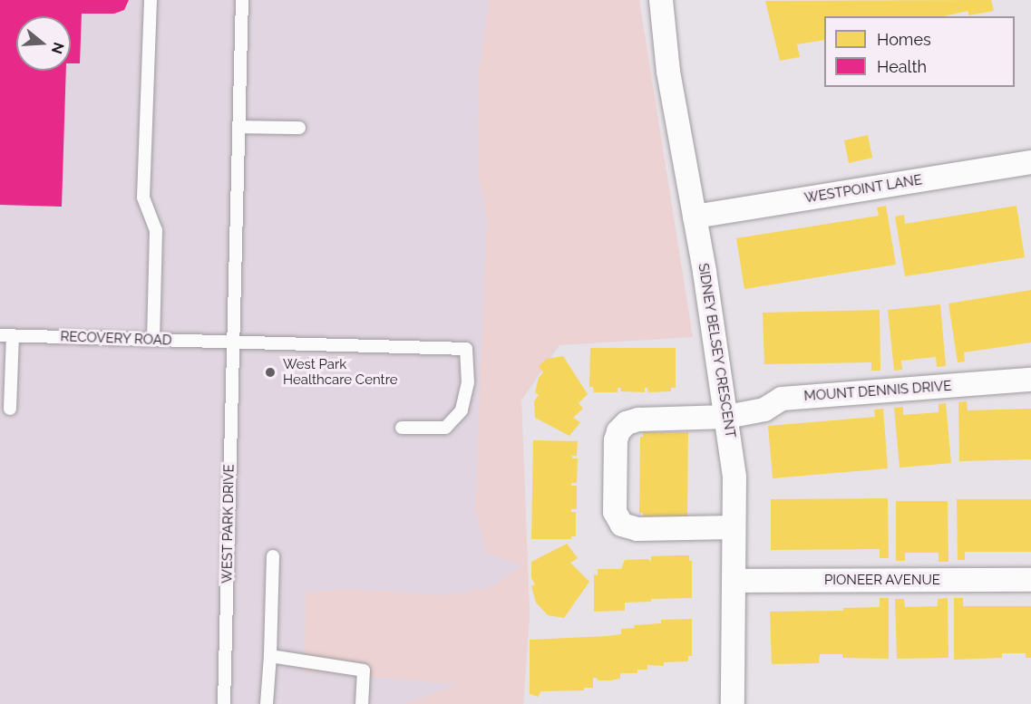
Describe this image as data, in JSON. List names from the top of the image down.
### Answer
{
  "streets": {
    "street": [
      "WESTPOINT LANE",
      "SIDNEY BELSEY CRESCENT",
      "MOUNT DENNIS DRIVE",
      "PIONEER AVENUE"
    ],
    "lane": ["RECOVERY ROAD", "WEST PARK DRIVE"]
  },
  "crossings": [
    ["WESTPOINT LANE", "SIDNEY BELSEY CRESCENT"],
    ["RECOVERY ROAD", "WEST PARK DRIVE"],
    ["SIDNEY BELSEY CRESCENT", "MOUNT DENNIS DRIVE"],
    ["SIDNEY BELSEY CRESCENT", "PIONEER AVENUE"]
  ],
  "places": ["West Park Healthcare Centre"],
  "legend": ["Homes", "Health"],
  "north": "right"
}
